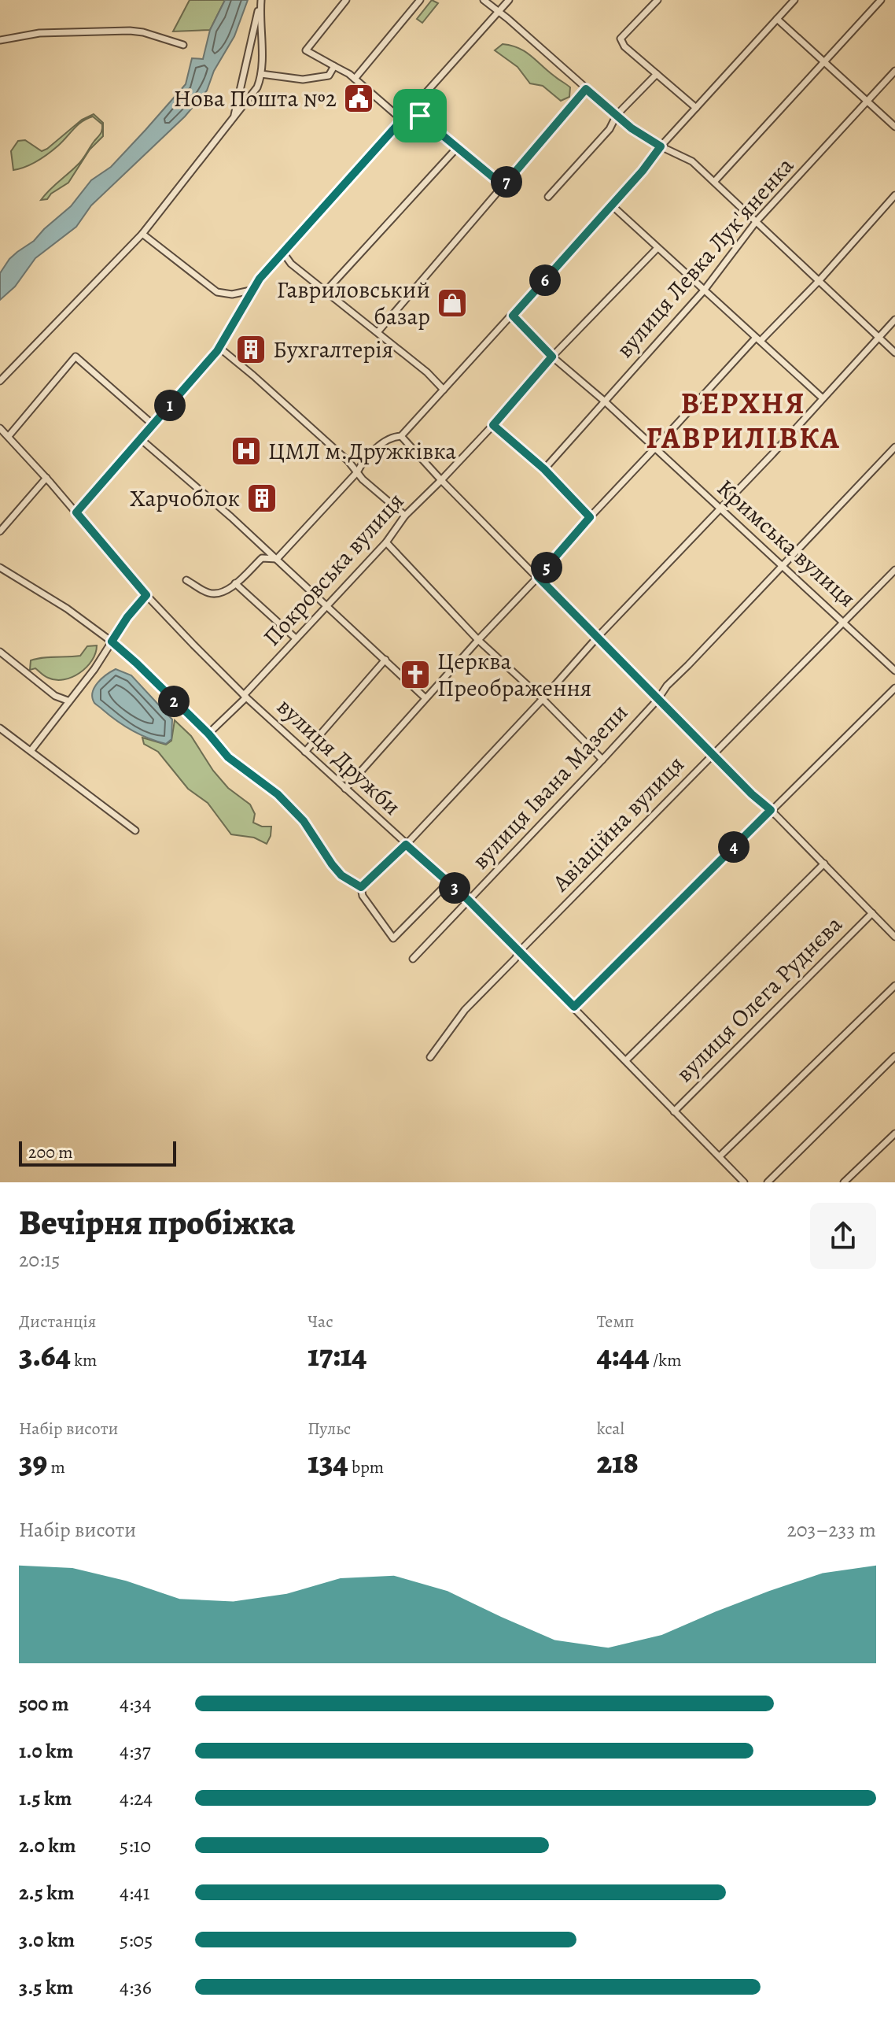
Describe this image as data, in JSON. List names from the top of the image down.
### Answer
{
  "streets": {
    "street": [
      "вулиця Левка Лук'яненка",
      "Кримська вулиця",
      "Покровська вулиця",
      "вулиця Дружби",
      "вулиця Івана Мазепи",
      "Авіаційна вулиця",
      "вулиця Олега Руднєва"
    ]
  },
  "crossings": [
    ["вулиця Левка Лук'яненка", "Кримська вулиця"],
    ["Кримська вулиця", "Покровська вулиця"],
    ["Кримська вулиця", "вулиця Івана Мазепи"],
    ["Кримська вулиця", "Авіаційна вулиця"],
    ["Покровська вулиця", "вулиця Дружби"],
    ["вулиця Дружби", "вулиця Івана Мазепи"],
    ["вулиця Дружби", "Авіаційна вулиця"],
    ["вулиця Дружби", "вулиця Олега Руднєва"]
  ],
  "districts": ["ВЕРХНЯ ГАВРИЛІВКА"],
  "places": {
    "public building": ["Нова Пошта №2"],
    "shop": ["Гавриловський базар"],
    "building": ["Бухгалтерія", "Харчоблок"],
    "hospital": ["ЦМЛ м.Дружківка"],
    "church": ["Церква Преображення"]
  },
  "scale_bar": "200 m",
  "page": {
    "pins": [
      "7",
      "6",
      "1",
      "5",
      "2",
      "4",
      "3"
    ],
    "scale": "200 m",
    "heading": ["Вечірня пробіжка", "20:15"],
    "stats": [
      ["Дистанція", "3.64 km"],
      ["Час", "17:14"],
      ["Темп", "4:44 /km"],
      ["Набір висоти", "39 m"],
      ["Пульс", "134 bpm"],
      ["kcal", "218"]
    ],
    "chart": ["Набір висоти", "203–233 m"],
    "list": [
      {
        "name": "500 m",
        "note": "4:34"
      },
      {
        "name": "1.0 km",
        "note": "4:37"
      },
      {
        "name": "1.5 km",
        "note": "4:24"
      },
      {
        "name": "2.0 km",
        "note": "5:10"
      },
      {
        "name": "2.5 km",
        "note": "4:41"
      },
      {
        "name": "3.0 km",
        "note": "5:05"
      },
      {
        "name": "3.5 km",
        "note": "4:36"
      }
    ]
  }
}
